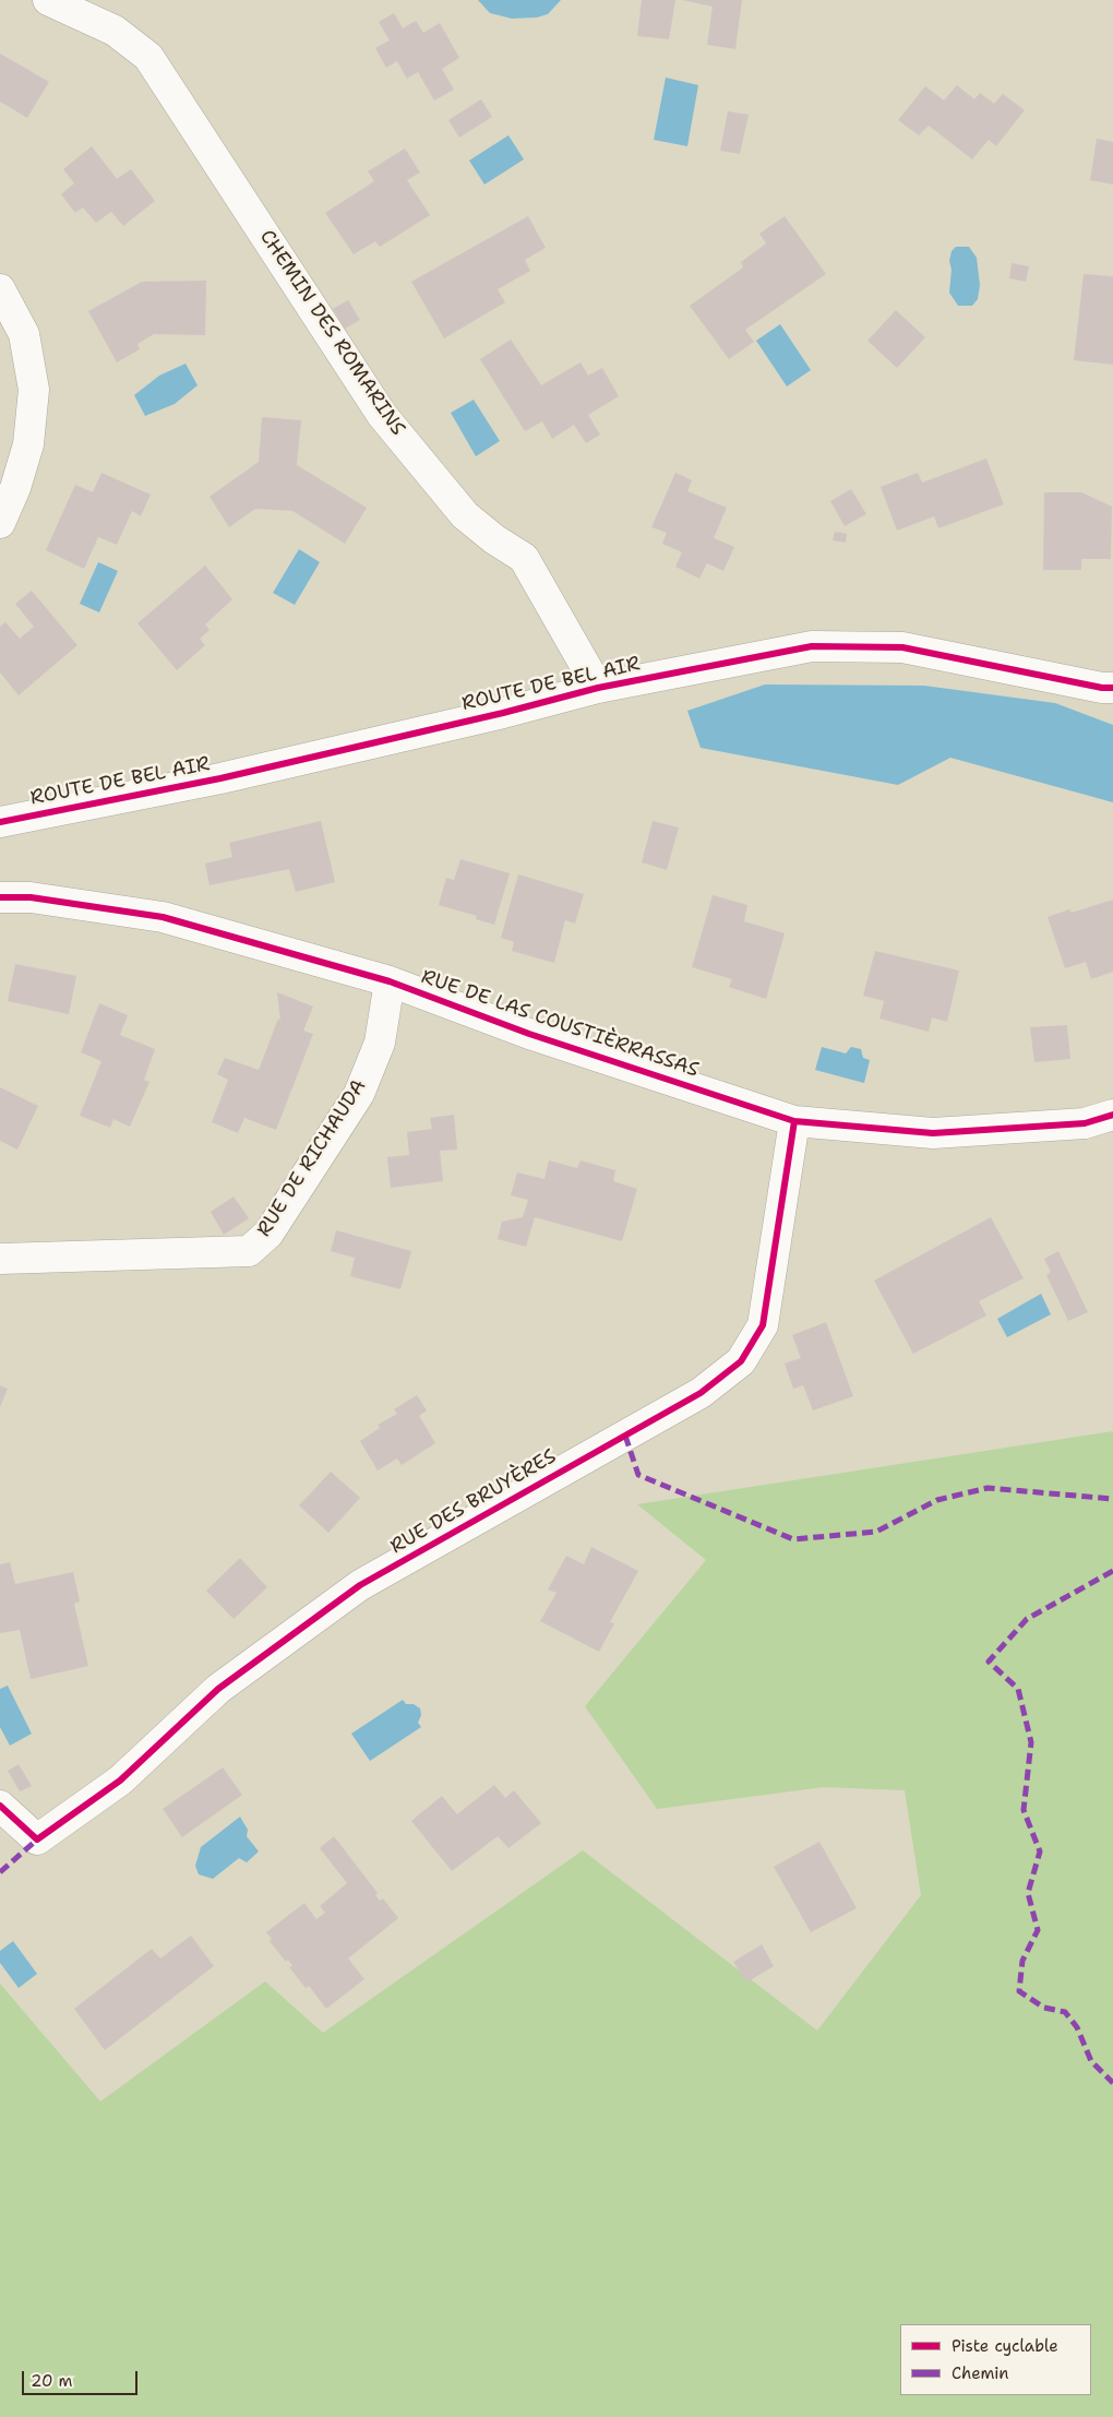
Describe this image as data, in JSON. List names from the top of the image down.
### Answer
{
  "streets": {
    "street": [
      "CHEMIN DES ROMARINS",
      "ROUTE DE BEL AIR",
      "RUE DE LAS COUSTIÈRRASSAS",
      "RUE DE RICHAUDA",
      "RUE DES BRUYÈRES"
    ]
  },
  "crossings": [
    ["CHEMIN DES ROMARINS", "ROUTE DE BEL AIR"],
    ["RUE DE LAS COUSTIÈRRASSAS", "RUE DE RICHAUDA"],
    ["RUE DE LAS COUSTIÈRRASSAS", "RUE DES BRUYÈRES"]
  ],
  "legend": ["Piste cyclable", "Chemin"],
  "scale_bar": "20 m"
}
